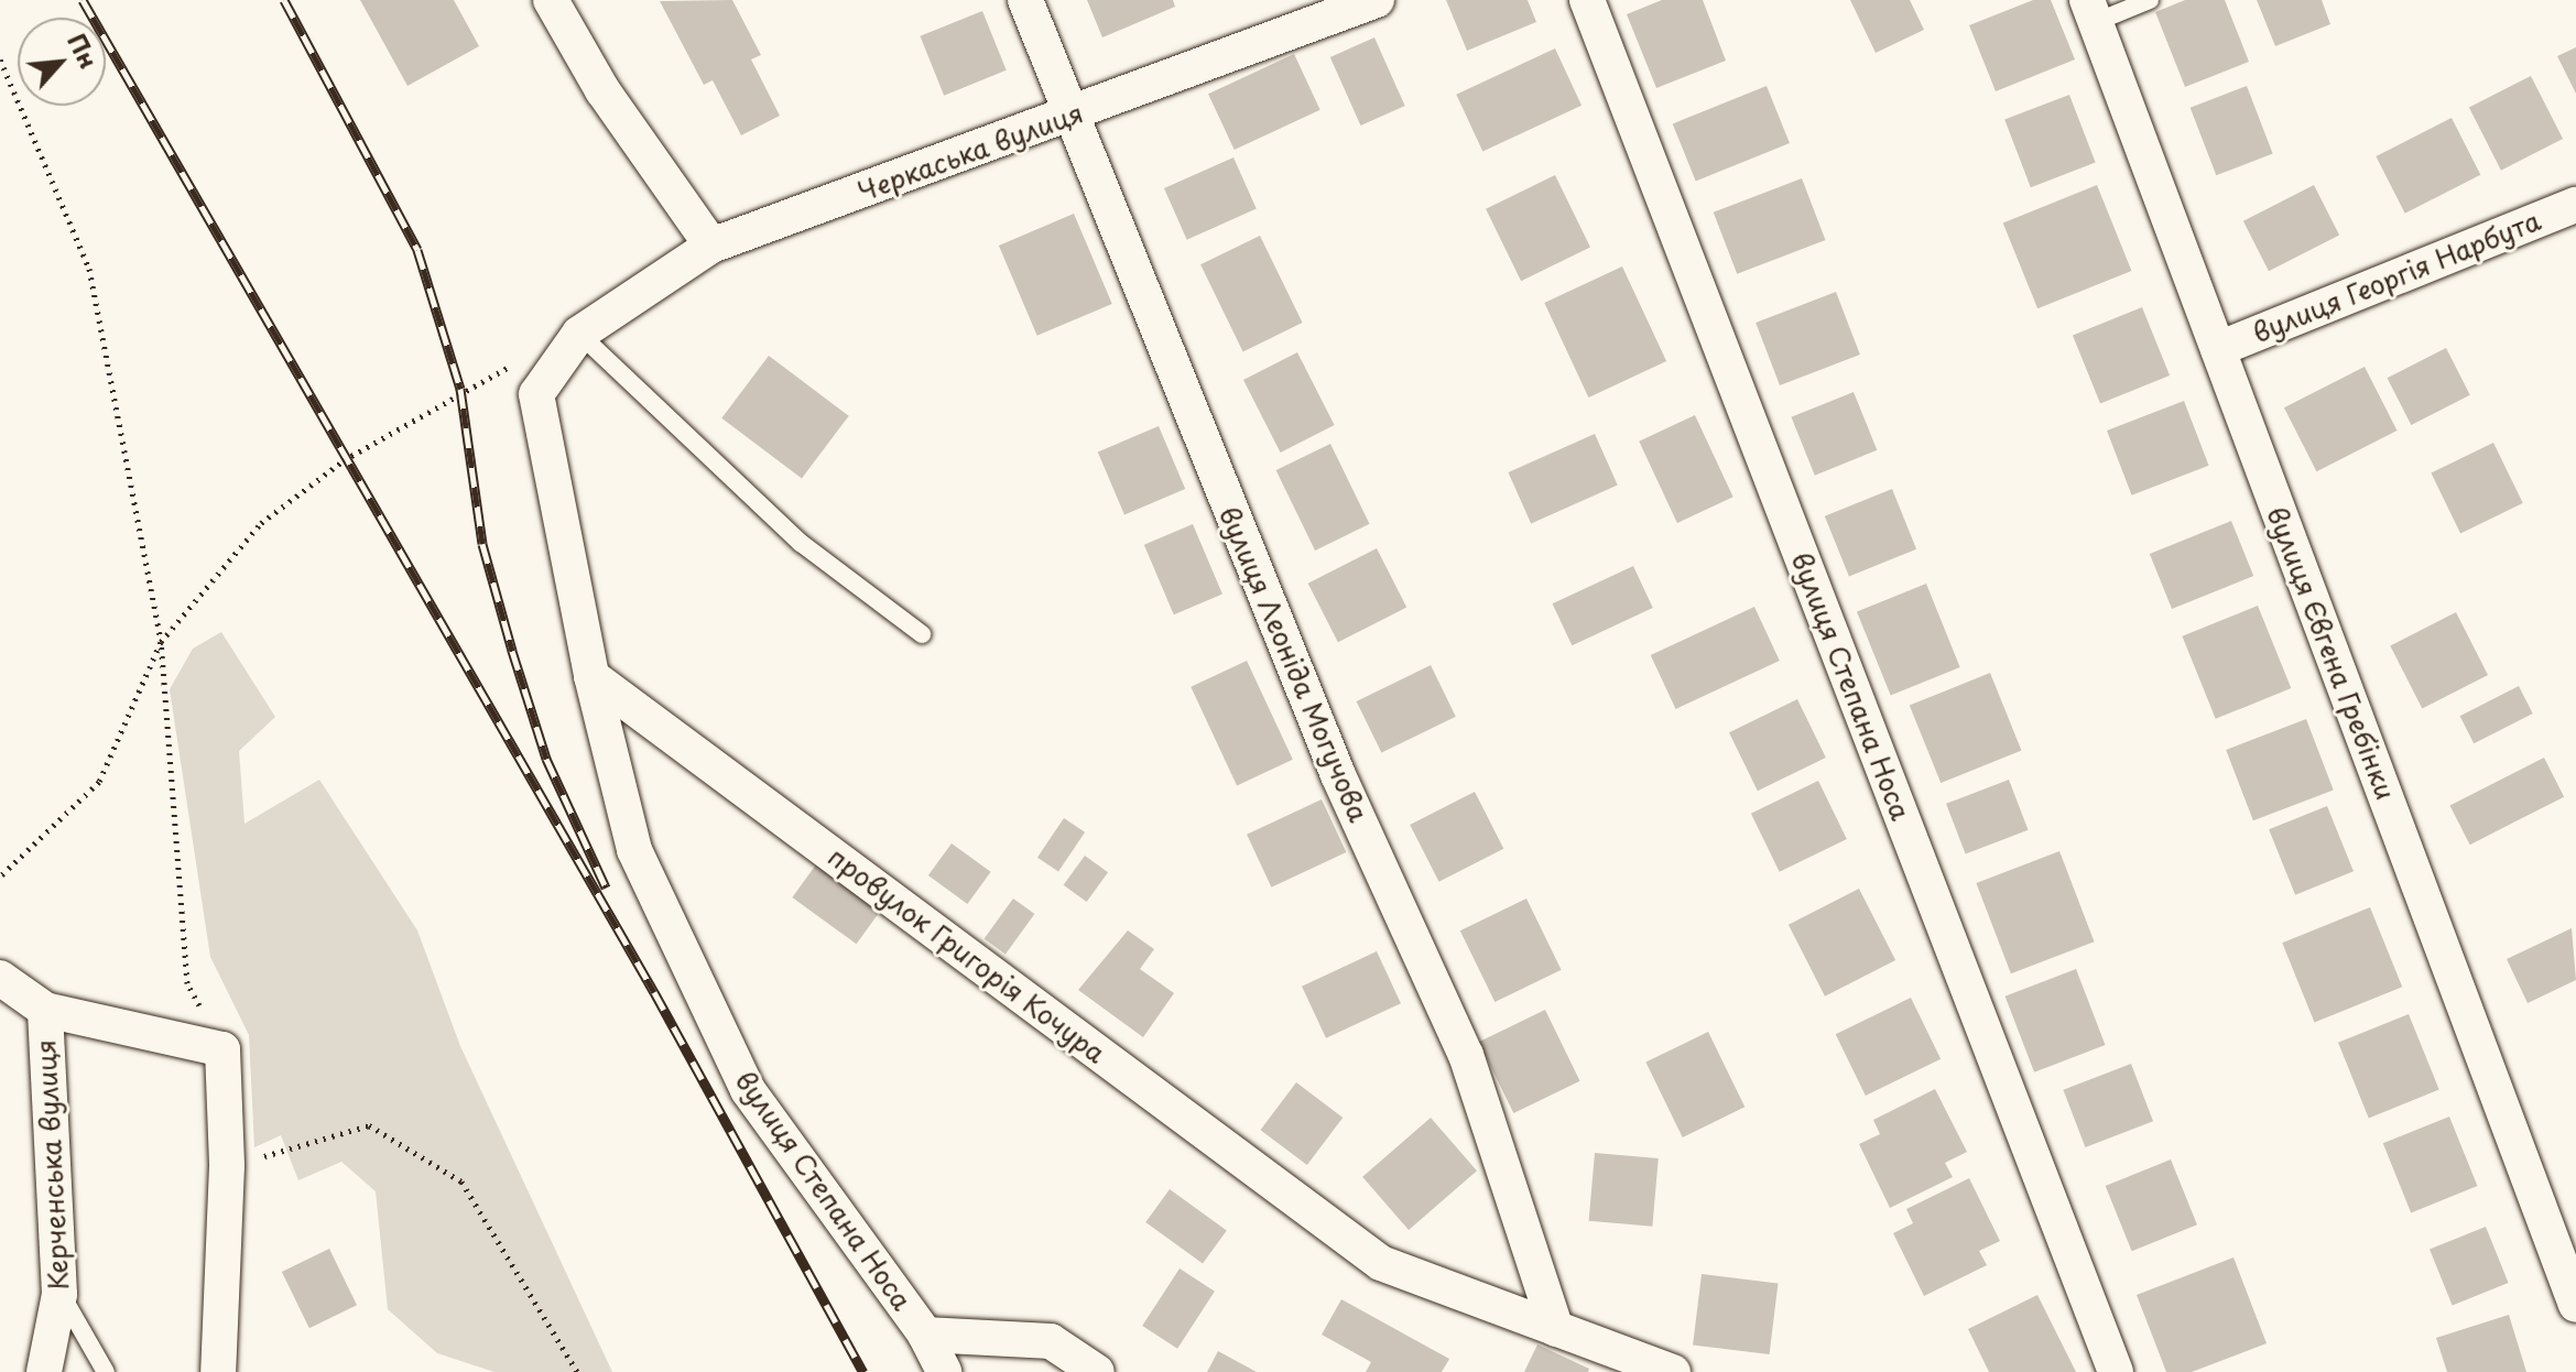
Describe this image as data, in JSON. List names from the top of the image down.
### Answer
{
  "streets": {
    "street": [
      "Черкаська вулиця",
      "вулиця Георгія Нарбута",
      "вулиця Євгена Гребінки",
      "вулиця Леоніда Могучова",
      "вулиця Степана Носа",
      "провулок Григорія Кочура",
      "Керченська вулиця"
    ]
  },
  "crossings": [
    ["Черкаська вулиця", "вулиця Леоніда Могучова"],
    ["вулиця Георгія Нарбута", "вулиця Євгена Гребінки"],
    ["вулиця Леоніда Могучова", "провулок Григорія Кочура"],
    ["вулиця Степана Носа", "провулок Григорія Кочура"]
  ],
  "north": "top right"
}
